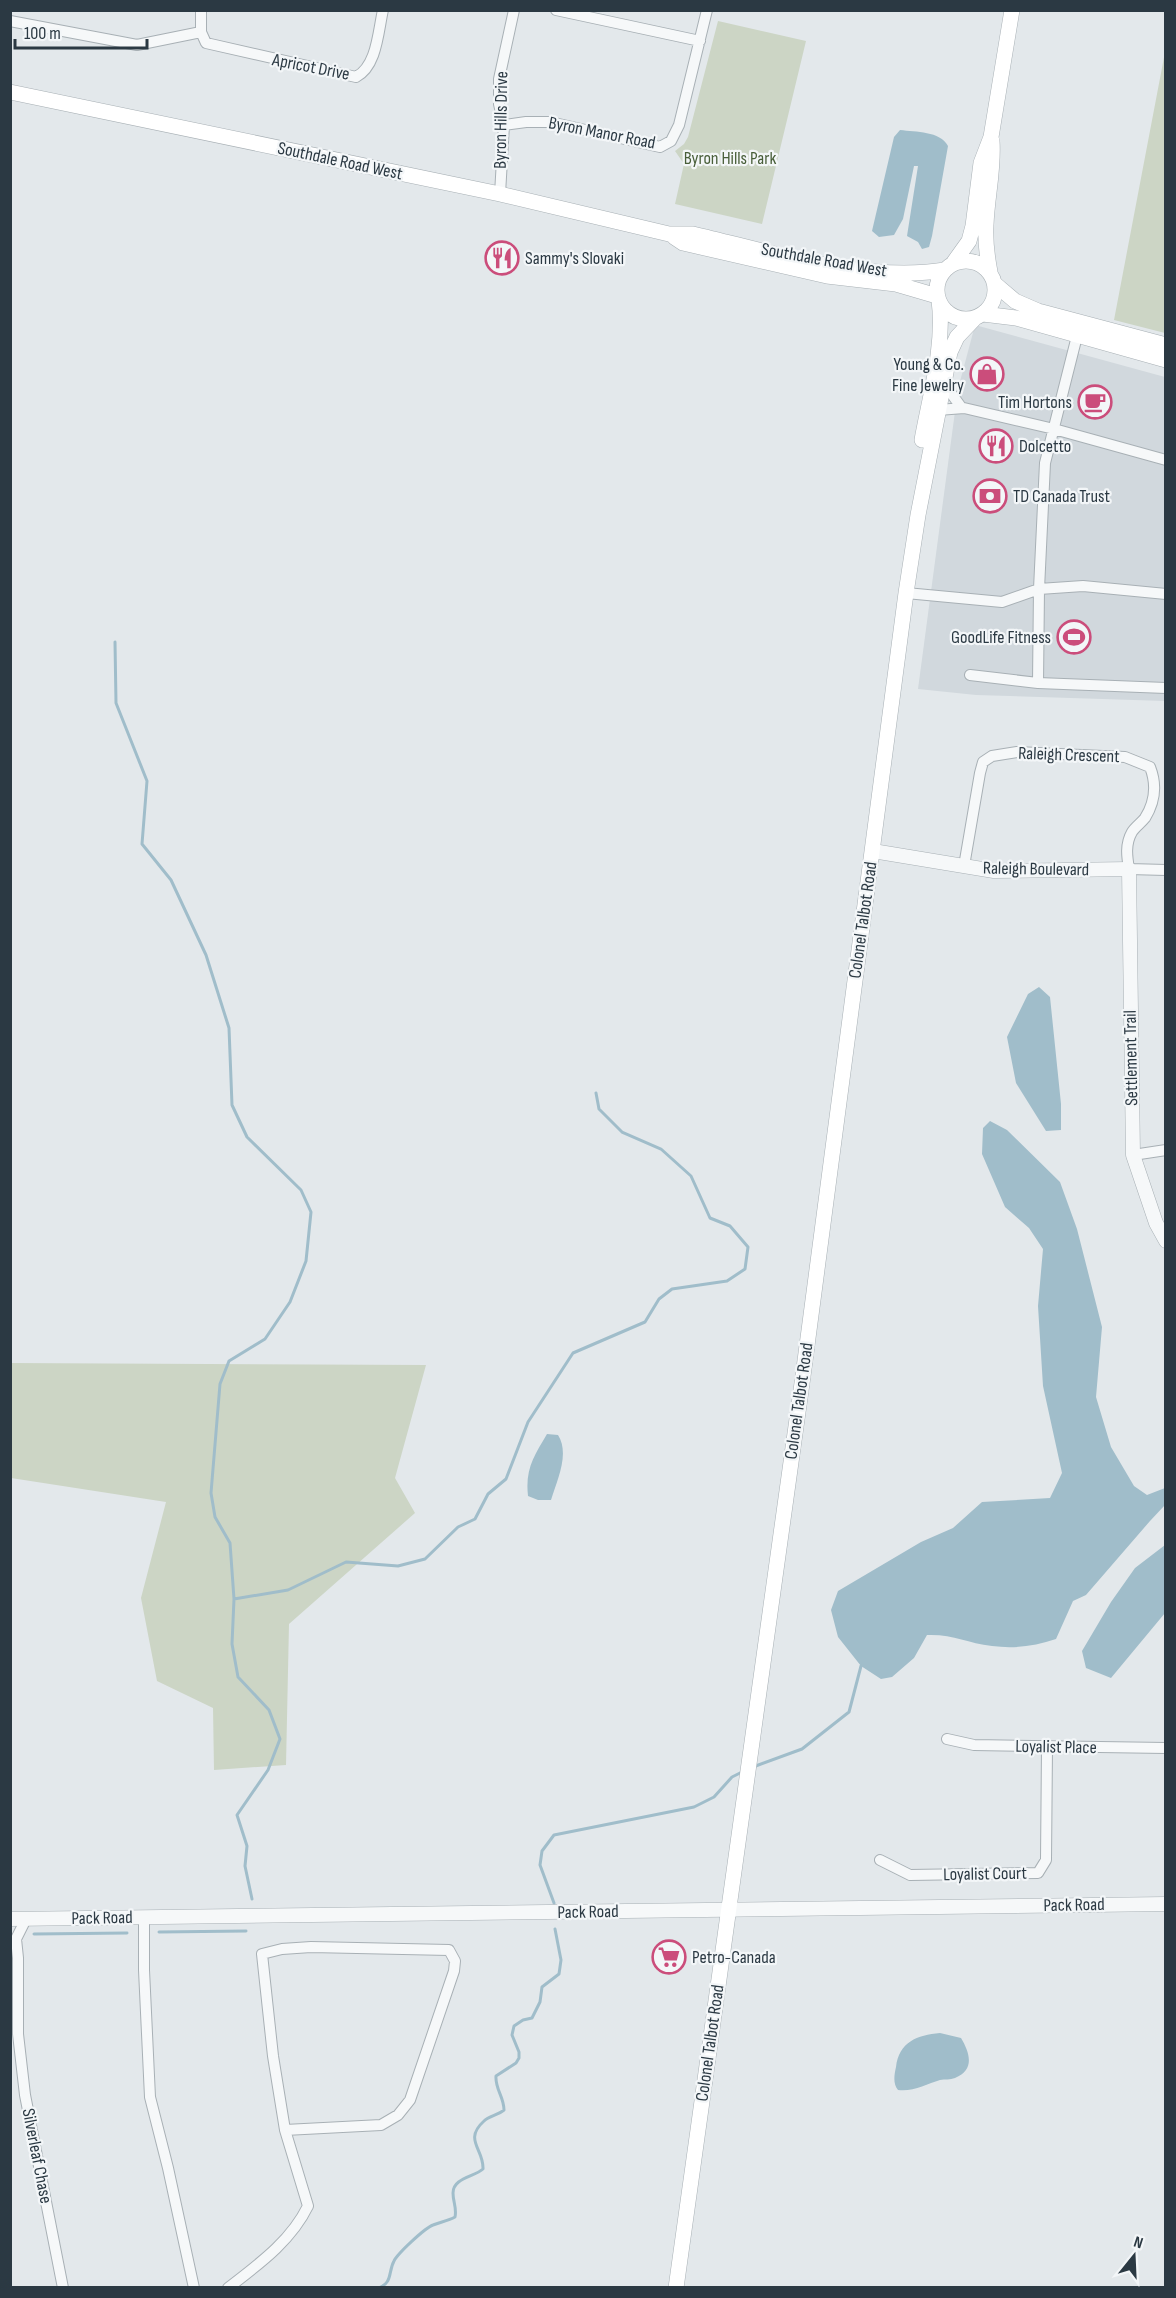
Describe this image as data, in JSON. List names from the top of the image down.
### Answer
{
  "streets": {
    "main road": ["Southdale Road West", "Colonel Talbot Road"],
    "street": [
      "Apricot Drive",
      "Byron Hills Drive",
      "Byron Manor Road",
      "Raleigh Crescent",
      "Raleigh Boulevard",
      "Settlement Trail",
      "Loyalist Place",
      "Loyalist Court",
      "Pack Road",
      "Silverleaf Chase"
    ]
  },
  "crossings": [
    ["Byron Hills Drive", "Byron Manor Road"],
    ["Byron Hills Drive", "Southdale Road West"],
    ["Southdale Road West", "Colonel Talbot Road"],
    ["Raleigh Crescent", "Raleigh Boulevard"],
    ["Raleigh Crescent", "Settlement Trail"],
    ["Raleigh Boulevard", "Colonel Talbot Road"],
    ["Raleigh Boulevard", "Settlement Trail"],
    ["Colonel Talbot Road", "Pack Road"],
    ["Loyalist Place", "Loyalist Court"],
    ["Pack Road", "Silverleaf Chase"]
  ],
  "parks": ["Byron Hills Park"],
  "places": {
    "restaurant": ["Sammy's Slovaki", "Dolcetto"],
    "shop": ["Young & Co. Fine Jewelry"],
    "cafe": ["Tim Hortons"],
    "bank": ["TD Canada Trust"],
    "sports": ["GoodLife Fitness"],
    "supermarket": ["Petro-Canada"]
  },
  "scale_bar": "100 m",
  "north": "top"
}
